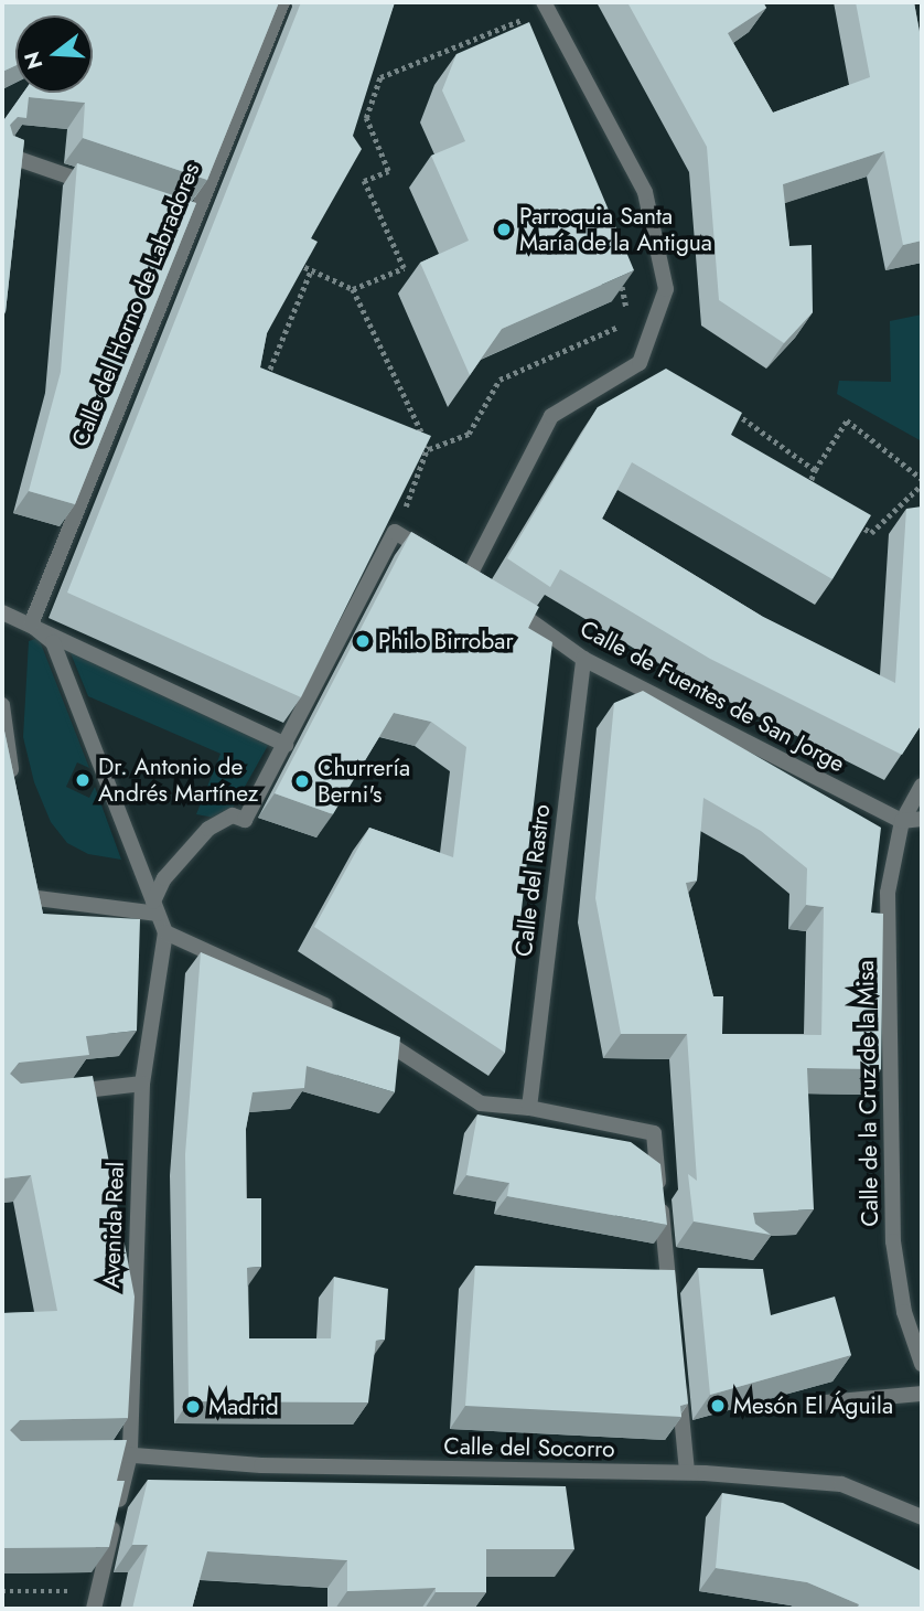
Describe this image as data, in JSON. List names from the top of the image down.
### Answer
{
  "streets": {
    "street": [
      "Calle del Horno de Labradores",
      "Calle de Fuentes de San Jorge",
      "Calle del Rastro",
      "Calle de la Cruz de la Misa",
      "Avenida Real",
      "Calle del Socorro"
    ]
  },
  "crossings": [
    ["Calle de Fuentes de San Jorge", "Calle del Rastro"],
    ["Calle de Fuentes de San Jorge", "Calle de la Cruz de la Misa"],
    ["Avenida Real", "Calle del Socorro"]
  ],
  "places": [
    "Parroquia Santa María de la Antigua",
    "Philo Birrobar",
    "Dr. Antonio de Andrés Martínez",
    "Churrería Berni's",
    "Mesón El Águila",
    "Madrid"
  ],
  "north": "left"
}
